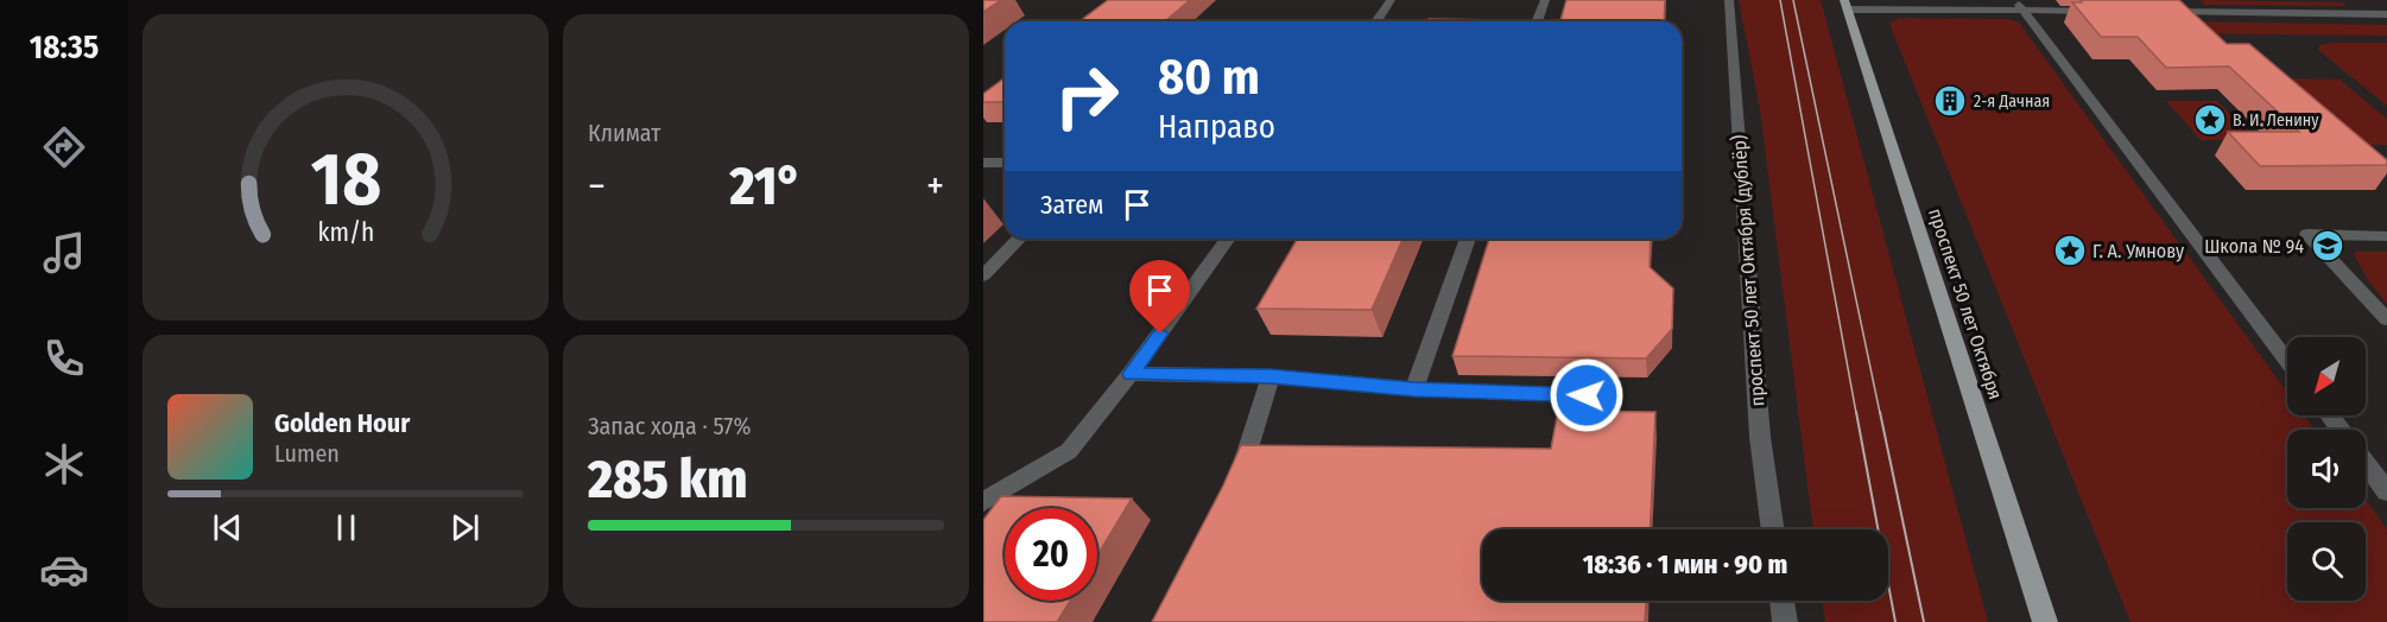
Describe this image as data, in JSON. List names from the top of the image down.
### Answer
{
  "streets": {
    "main road": ["проспект 50 лет Октября"],
    "street": ["проспект 50 лет Октября (дублёр)"]
  },
  "places": {
    "building": ["2-я Дачная"],
    "place": ["В. И. Ленину", "Г. А. Умнову"],
    "school or university": ["Школа № 94"]
  },
  "north": "bottom left",
  "page": {
    "tabs": "18:35",
    "tile": [
      "Климат",
      ["Запас хода · 57%", "285 km"]
    ],
    "turn": ["80 m", "Направо"],
    "heat": ["−", "21°", "+"],
    "then": "Затем",
    "song": ["Golden Hour", "Lumen"],
    "limit": "20",
    "trip": "18:36 · 1 мин · 90 m",
    "gauge": ["18", "km/h"]
  }
}
